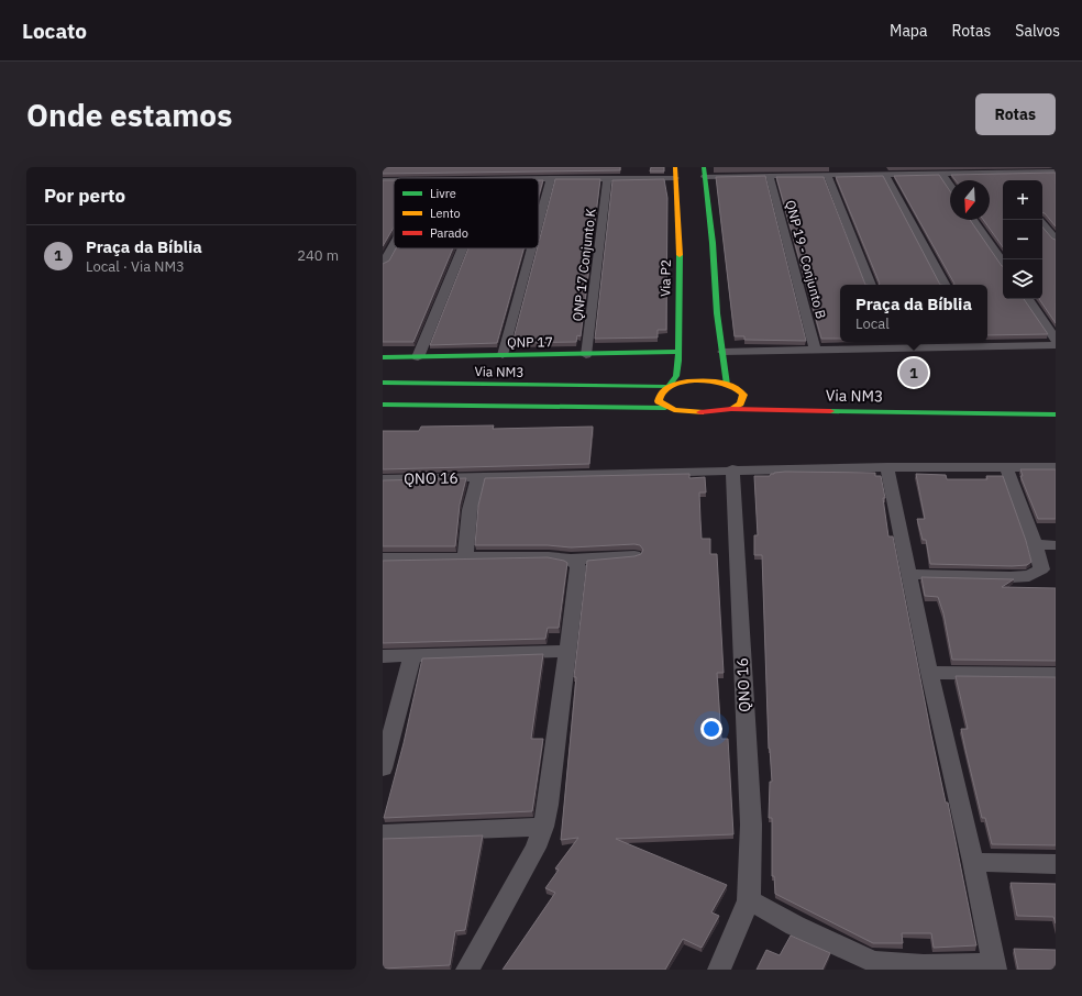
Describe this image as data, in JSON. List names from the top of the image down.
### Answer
{
  "streets": {
    "main road": ["Via P2", "QNP 17", "Via NM3"],
    "street": ["QNP 19 - Conjunto B", "QNP 17 Conjunto K", "QNO 16"]
  },
  "crossings": [
    ["QNP 17 Conjunto K", "QNP 17"],
    ["Via P2", "QNP 17"],
    ["Via P2", "Via NM3"]
  ],
  "legend": ["Livre", "Lento", "Parado"],
  "north": "bottom",
  "page": {
    "header": "Locato",
    "nav": ["Mapa", "Rotas", "Salvos"],
    "buttons": "Rotas",
    "title": "Onde estamos",
    "heading": "Por perto",
    "map_buttons": ["+", "−"],
    "list": [
      {
        "mark": "1",
        "name": "Praça da Bíblia",
        "note": "Local · Via NM3",
        "value": "240 m"
      }
    ],
    "popup": ["Praça da Bíblia", "Local"],
    "pins": "1"
  }
}
